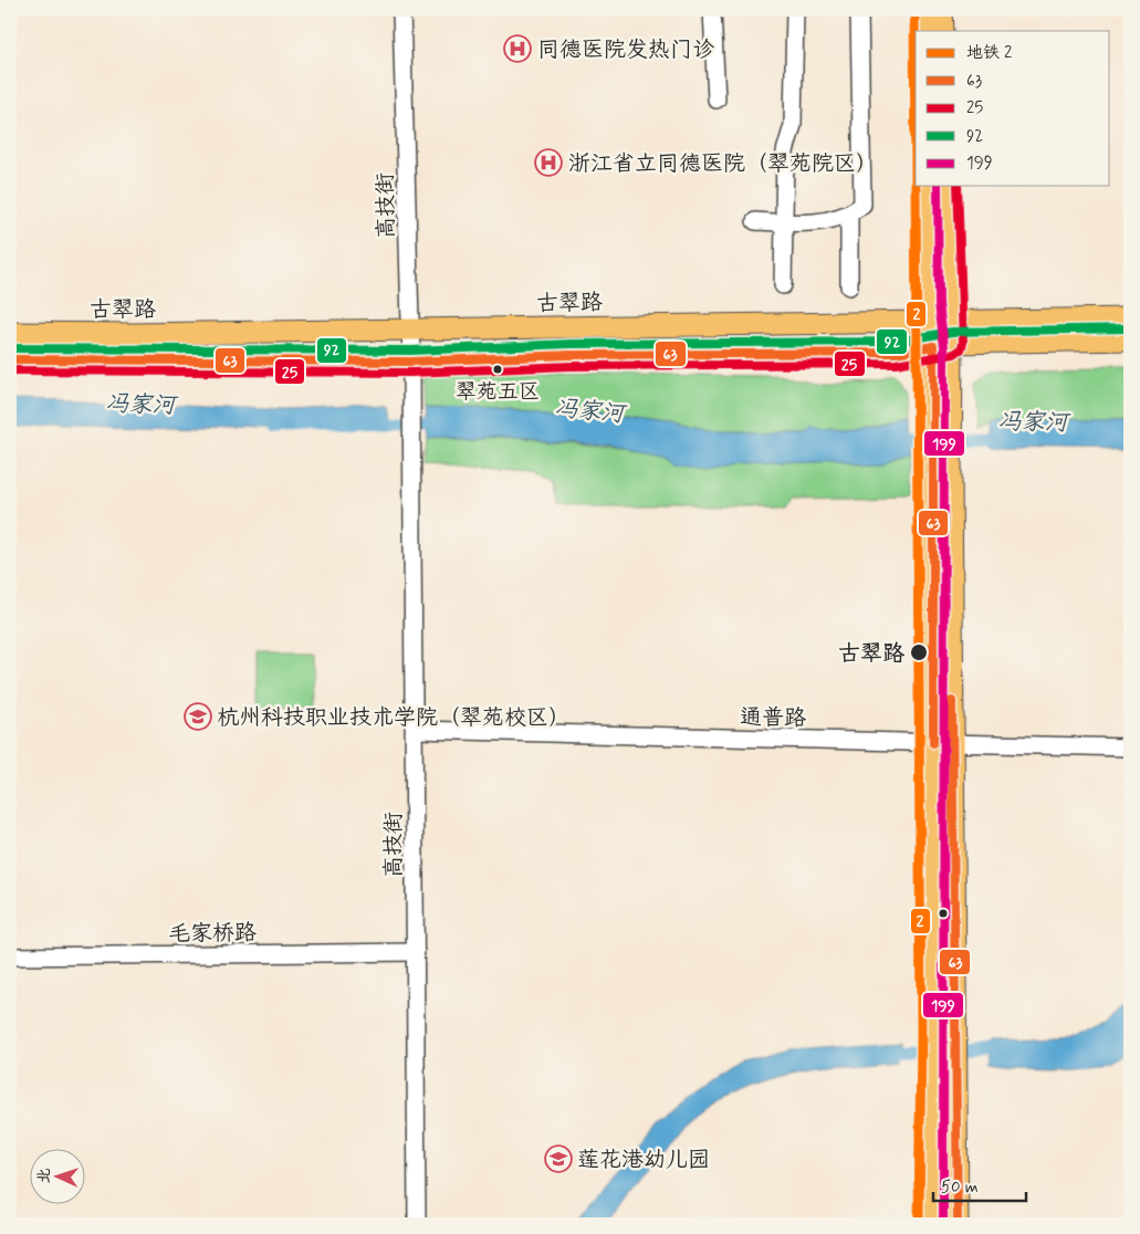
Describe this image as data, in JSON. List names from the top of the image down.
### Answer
{
  "streets": {
    "main road": ["古翠路"],
    "street": ["高技街", "通普路", "毛家桥路"]
  },
  "crossings": [
    ["高技街", "古翠路"],
    ["高技街", "通普路"],
    ["高技街", "毛家桥路"]
  ],
  "water": ["冯家河"],
  "places": {
    "hospital": ["同德医院发热门诊", "浙江省立同德医院（翠苑院区）"],
    "other": ["翠苑五区", "古翠路"],
    "school or university": ["杭州科技职业技术学院（翠苑校区）", "莲花港幼儿园"]
  },
  "lines": [
    "metro line 2",
    "transit line 25",
    "transit line 199",
    "transit line 92",
    "transit line 63"
  ],
  "legend": [
    "地铁 2",
    "63",
    "25",
    "92",
    "199"
  ],
  "scale_bar": "50 m",
  "north": "left"
}
